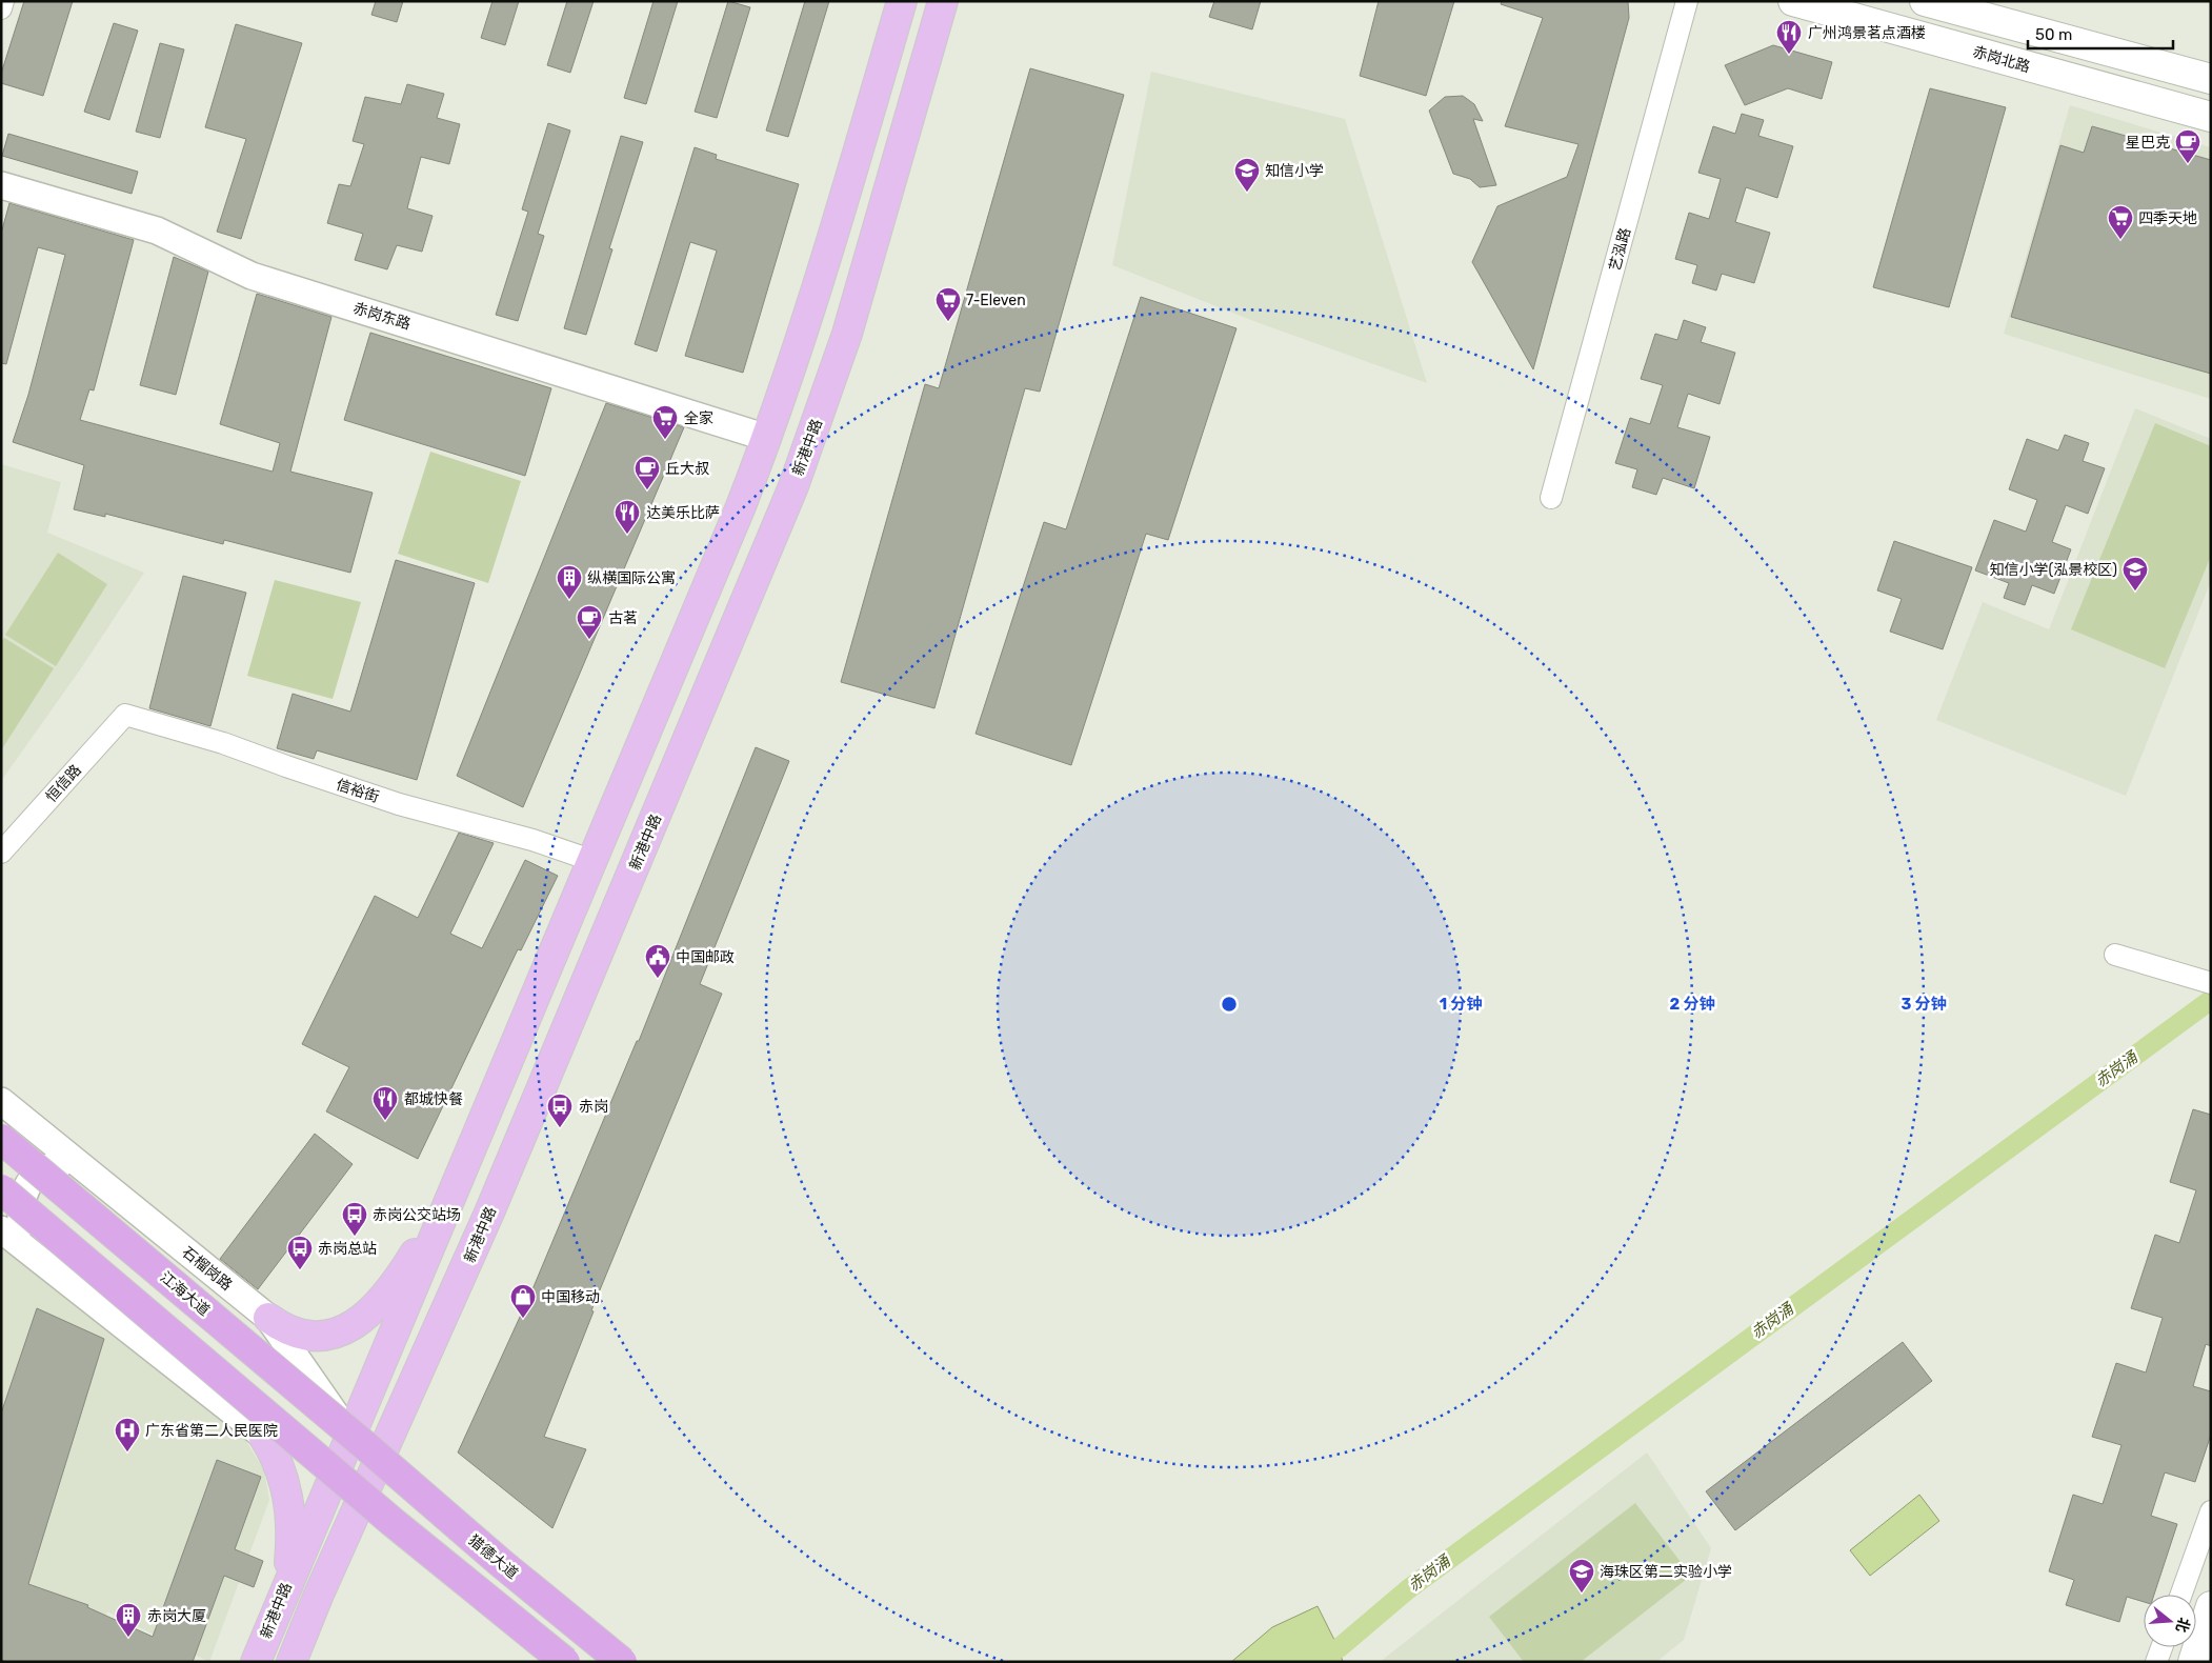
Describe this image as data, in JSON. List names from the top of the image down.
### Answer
{
  "streets": {
    "highway": ["江海大道", "猎德大道"],
    "main road": ["赤岗北路", "新港中路"],
    "street": [
      "艺泓路",
      "赤岗东路",
      "恒信路",
      "信裕街",
      "石榴岗路"
    ]
  },
  "crossings": [
    ["赤岗东路", "新港中路"],
    ["新港中路", "信裕街"],
    ["新港中路", "石榴岗路"],
    ["新港中路", "江海大道"],
    ["新港中路", "猎德大道"],
    ["恒信路", "信裕街"],
    ["石榴岗路", "江海大道"],
    ["石榴岗路", "猎德大道"],
    ["江海大道", "猎德大道"]
  ],
  "water": ["赤岗涌"],
  "places": {
    "restaurant": ["广州鸿景茗点酒楼", "达美乐比萨", "都城快餐"],
    "cafe": ["星巴克", "丘大叔", "古茗"],
    "school or university": ["知信小学", "知信小学(泓景校区)", "海珠区第二实验小学"],
    "supermarket": ["四季天地", "7-Eleven", "全家"],
    "building": ["纵横国际公寓", "赤岗大厦"],
    "public building": ["中国邮政"],
    "bus stop": ["赤岗", "赤岗公交站场", "赤岗总站"],
    "shop": ["中国移动"],
    "hospital": ["广东省第二人民医院"]
  },
  "scale_bar": "50 m",
  "north": "right",
  "rings": ["1 分钟", "2 分钟", "3 分钟"]
}
